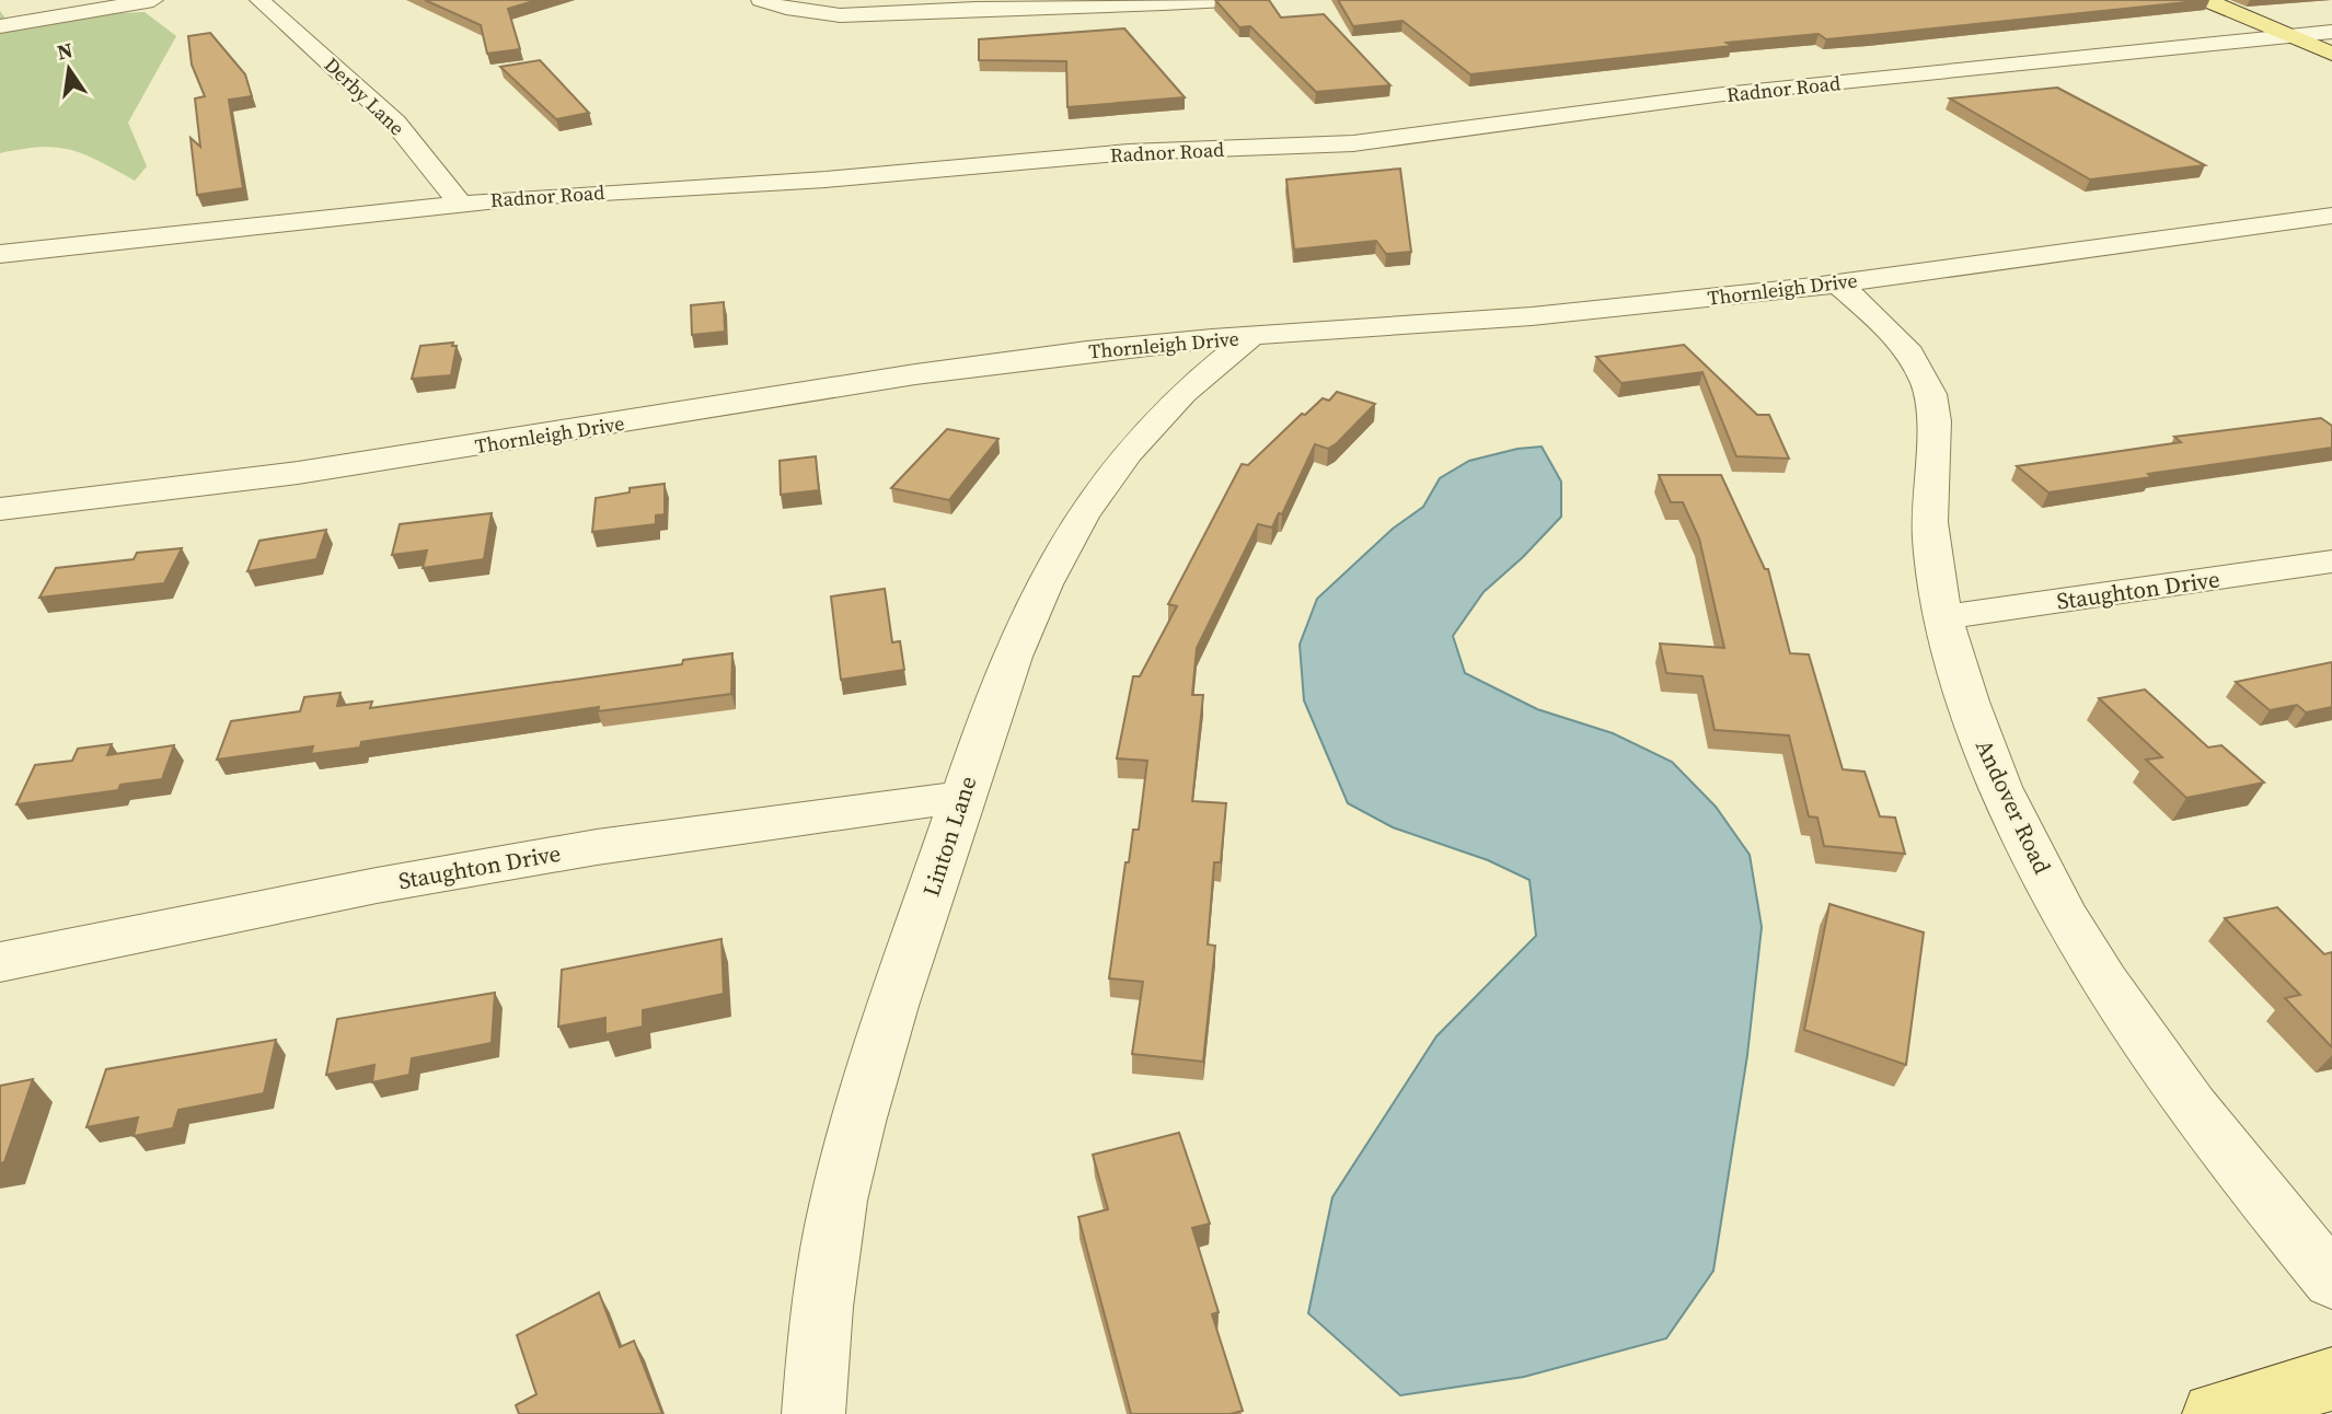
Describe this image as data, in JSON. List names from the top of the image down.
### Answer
{
  "streets": {
    "street": [
      "Radnor Road",
      "Derby Lane",
      "Thornleigh Drive",
      "Staughton Drive",
      "Andover Road",
      "Linton Lane"
    ]
  },
  "crossings": [
    ["Radnor Road", "Derby Lane"],
    ["Thornleigh Drive", "Andover Road"],
    ["Thornleigh Drive", "Linton Lane"],
    ["Staughton Drive", "Andover Road"],
    ["Staughton Drive", "Linton Lane"]
  ],
  "north": "top"
}
